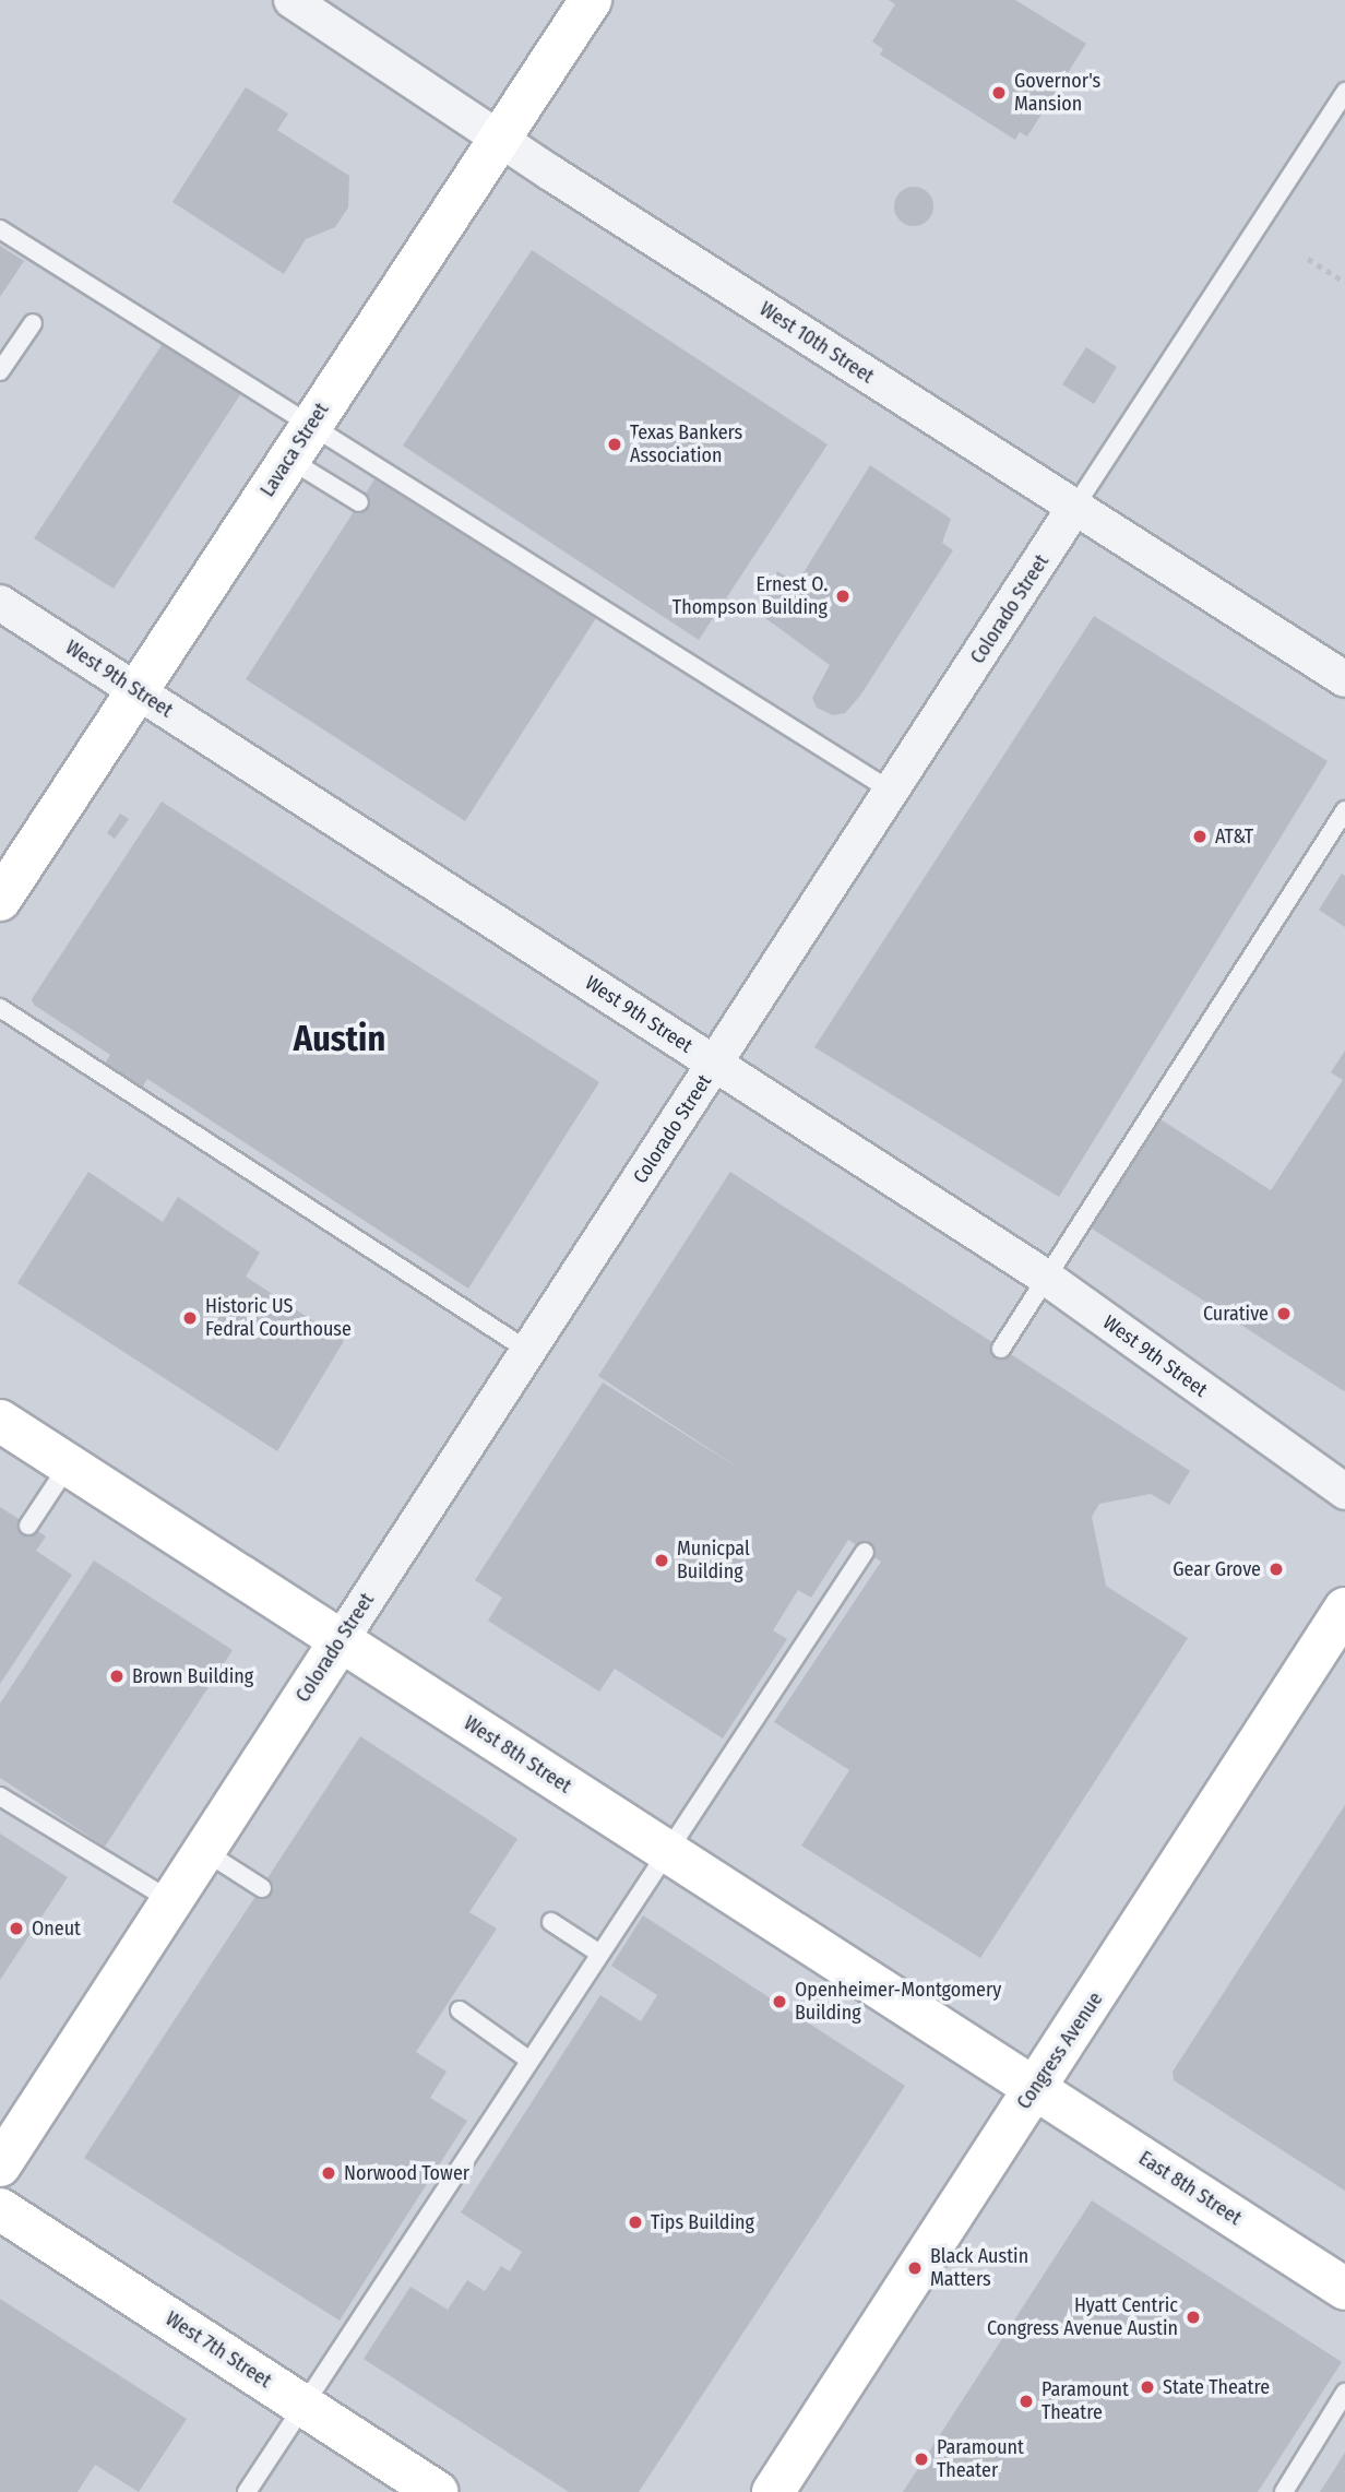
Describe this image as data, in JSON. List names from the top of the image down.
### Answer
{
  "streets": {
    "main road": [
      "Lavaca Street",
      "Colorado Street",
      "West 8th Street",
      "Congress Avenue",
      "East 8th Street",
      "West 7th Street"
    ],
    "street": ["West 10th Street", "West 9th Street"]
  },
  "crossings": [
    ["West 10th Street", "Lavaca Street"],
    ["West 10th Street", "Colorado Street"],
    ["Lavaca Street", "West 9th Street"],
    ["Colorado Street", "West 9th Street"],
    ["Colorado Street", "West 8th Street"],
    ["West 8th Street", "Congress Avenue"],
    ["West 8th Street", "East 8th Street"],
    ["Congress Avenue", "East 8th Street"]
  ],
  "districts": ["Austin"],
  "places": [
    "Governor's Mansion",
    "Texas Bankers Association",
    "Ernest O. Thompson Building",
    "AT&T",
    "Curative",
    "Historic US Fedral Courthouse",
    "Municpal Building",
    "Gear Grove",
    "Brown Building",
    "Oneut",
    "Openheimer-Montgomery Building",
    "Norwood Tower",
    "Tips Building",
    "Black Austin Matters",
    "Hyatt Centric Congress Avenue Austin",
    "State Theatre",
    "Paramount Theatre",
    "Paramount Theater"
  ]
}
